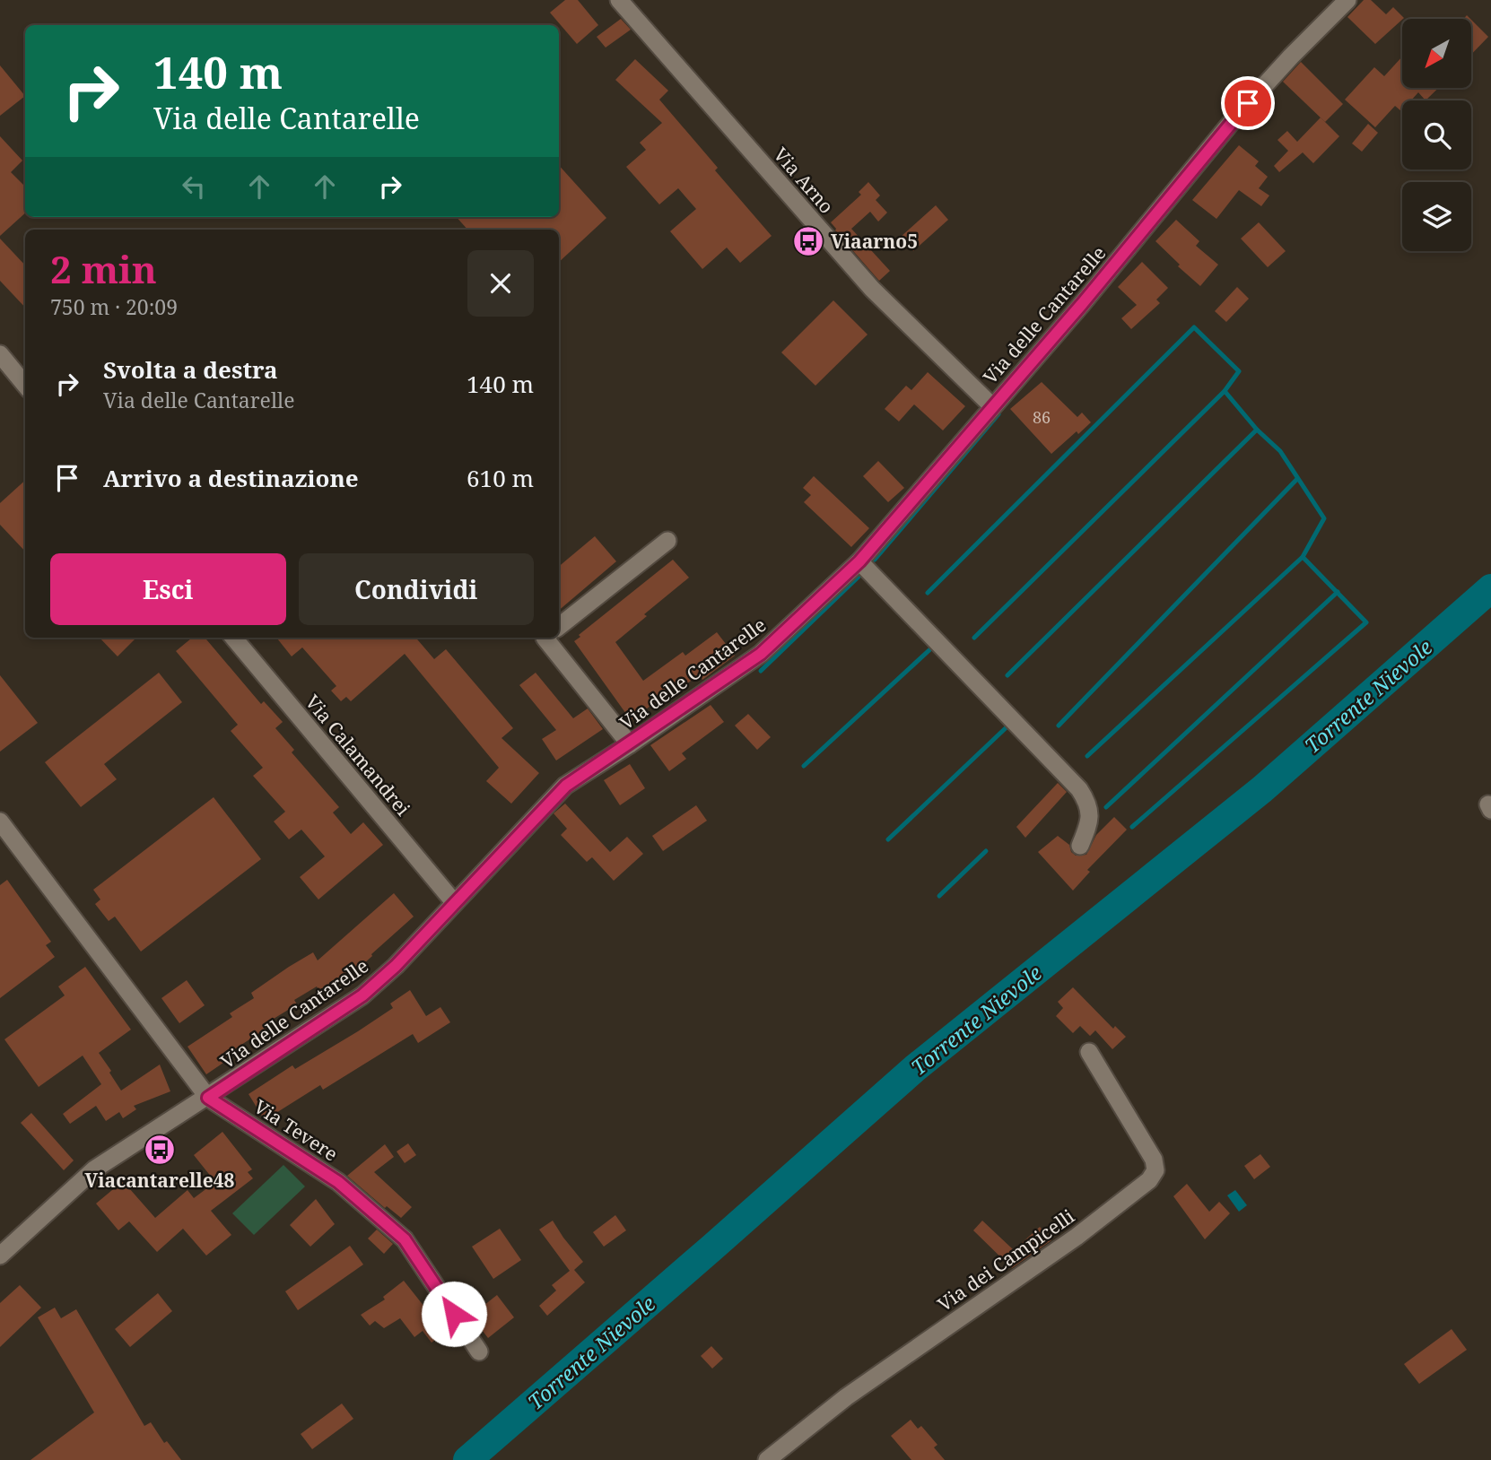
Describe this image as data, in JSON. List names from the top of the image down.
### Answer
{
  "streets": {
    "street": [
      "Via Arno",
      "Via delle Cantarelle",
      "Via Calamandrei",
      "Via Tevere",
      "Via dei Campicelli"
    ]
  },
  "crossings": [
    ["Via Arno", "Via delle Cantarelle"],
    ["Via delle Cantarelle", "Via Calamandrei"],
    ["Via delle Cantarelle", "Via Tevere"]
  ],
  "water": ["Torrente Nievole"],
  "places": {
    "bus stop": ["Viaarno5", "Viacantarelle48"]
  },
  "house_numbers": ["86"],
  "north": "bottom left",
  "page": {
    "turn": ["140 m", "Via delle Cantarelle"],
    "heading": ["2 min", "750 m · 20:09"],
    "list": [
      {
        "name": "Svolta a destra",
        "note": "Via delle Cantarelle",
        "value": "140 m"
      },
      {
        "name": "Arrivo a destinazione",
        "value": "610 m"
      }
    ],
    "buttons": ["Esci", "Condividi"]
  }
}
